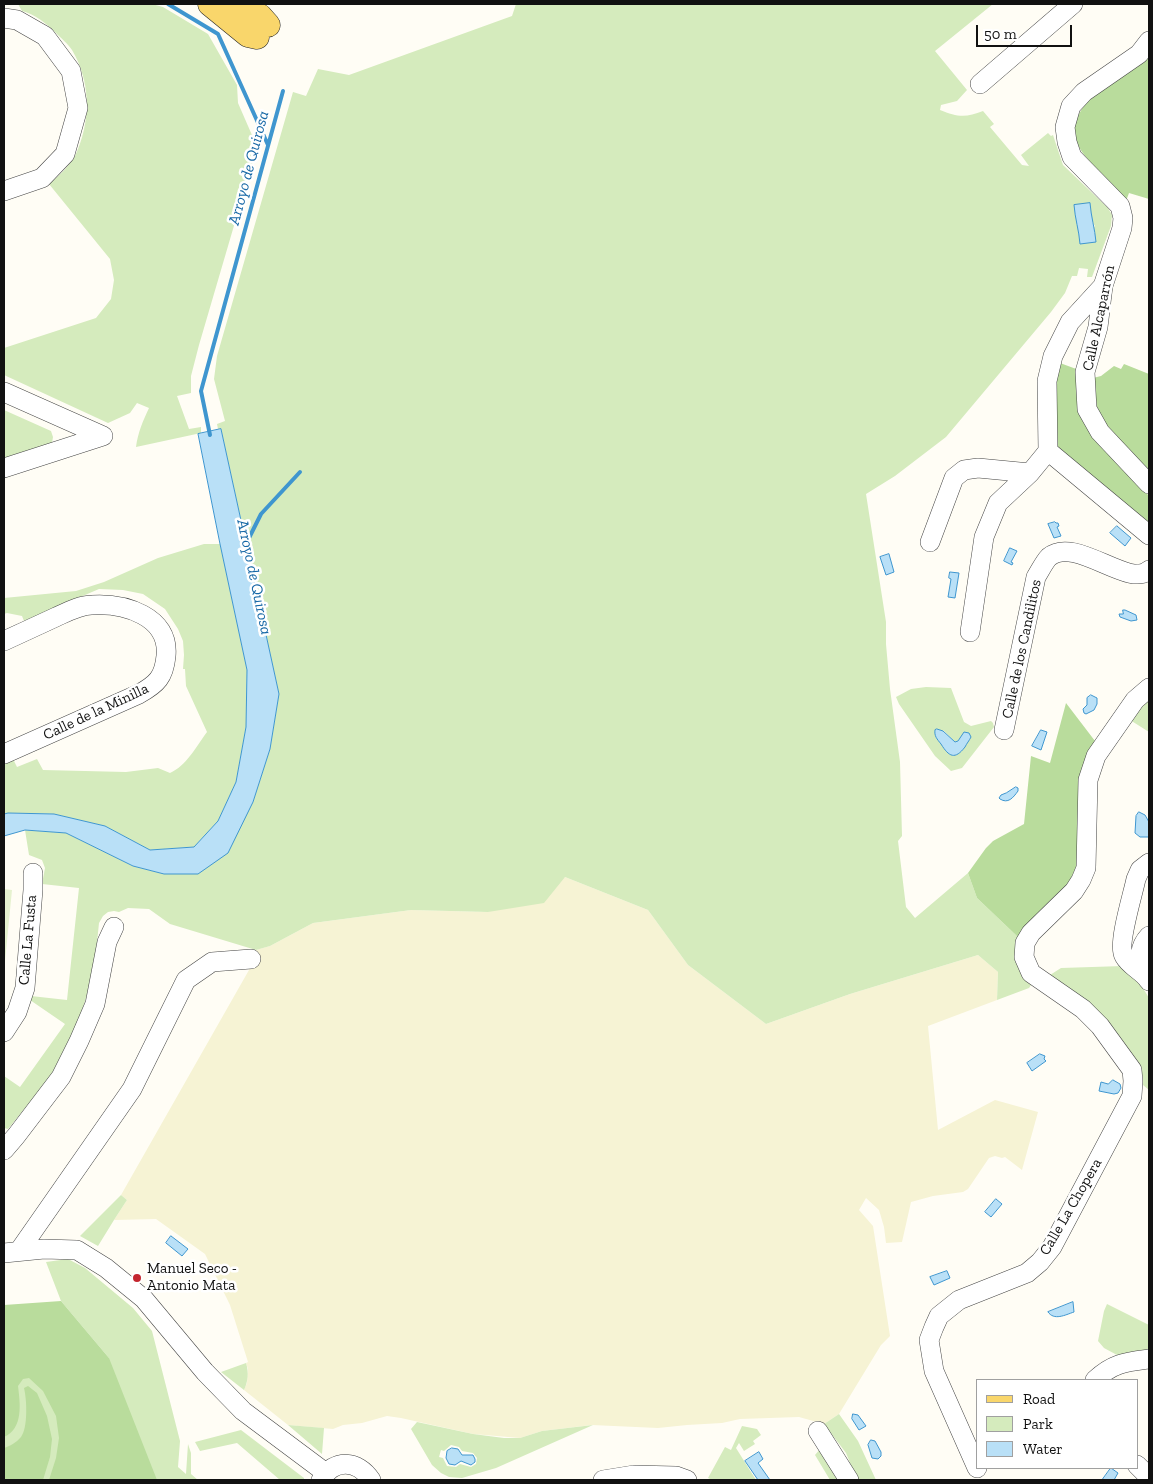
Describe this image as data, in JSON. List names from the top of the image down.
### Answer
{
  "streets": {
    "street": [
      "Calle Alcaparrón",
      "Calle de los Candilitos",
      "Calle de la Minilla",
      "Calle La Fusta",
      "Calle La Chopera"
    ]
  },
  "water": ["Arroyo de Quirosa"],
  "places": ["Manuel Seco - Antonio Mata"],
  "legend": ["Road", "Park", "Water"],
  "scale_bar": "50 m"
}
